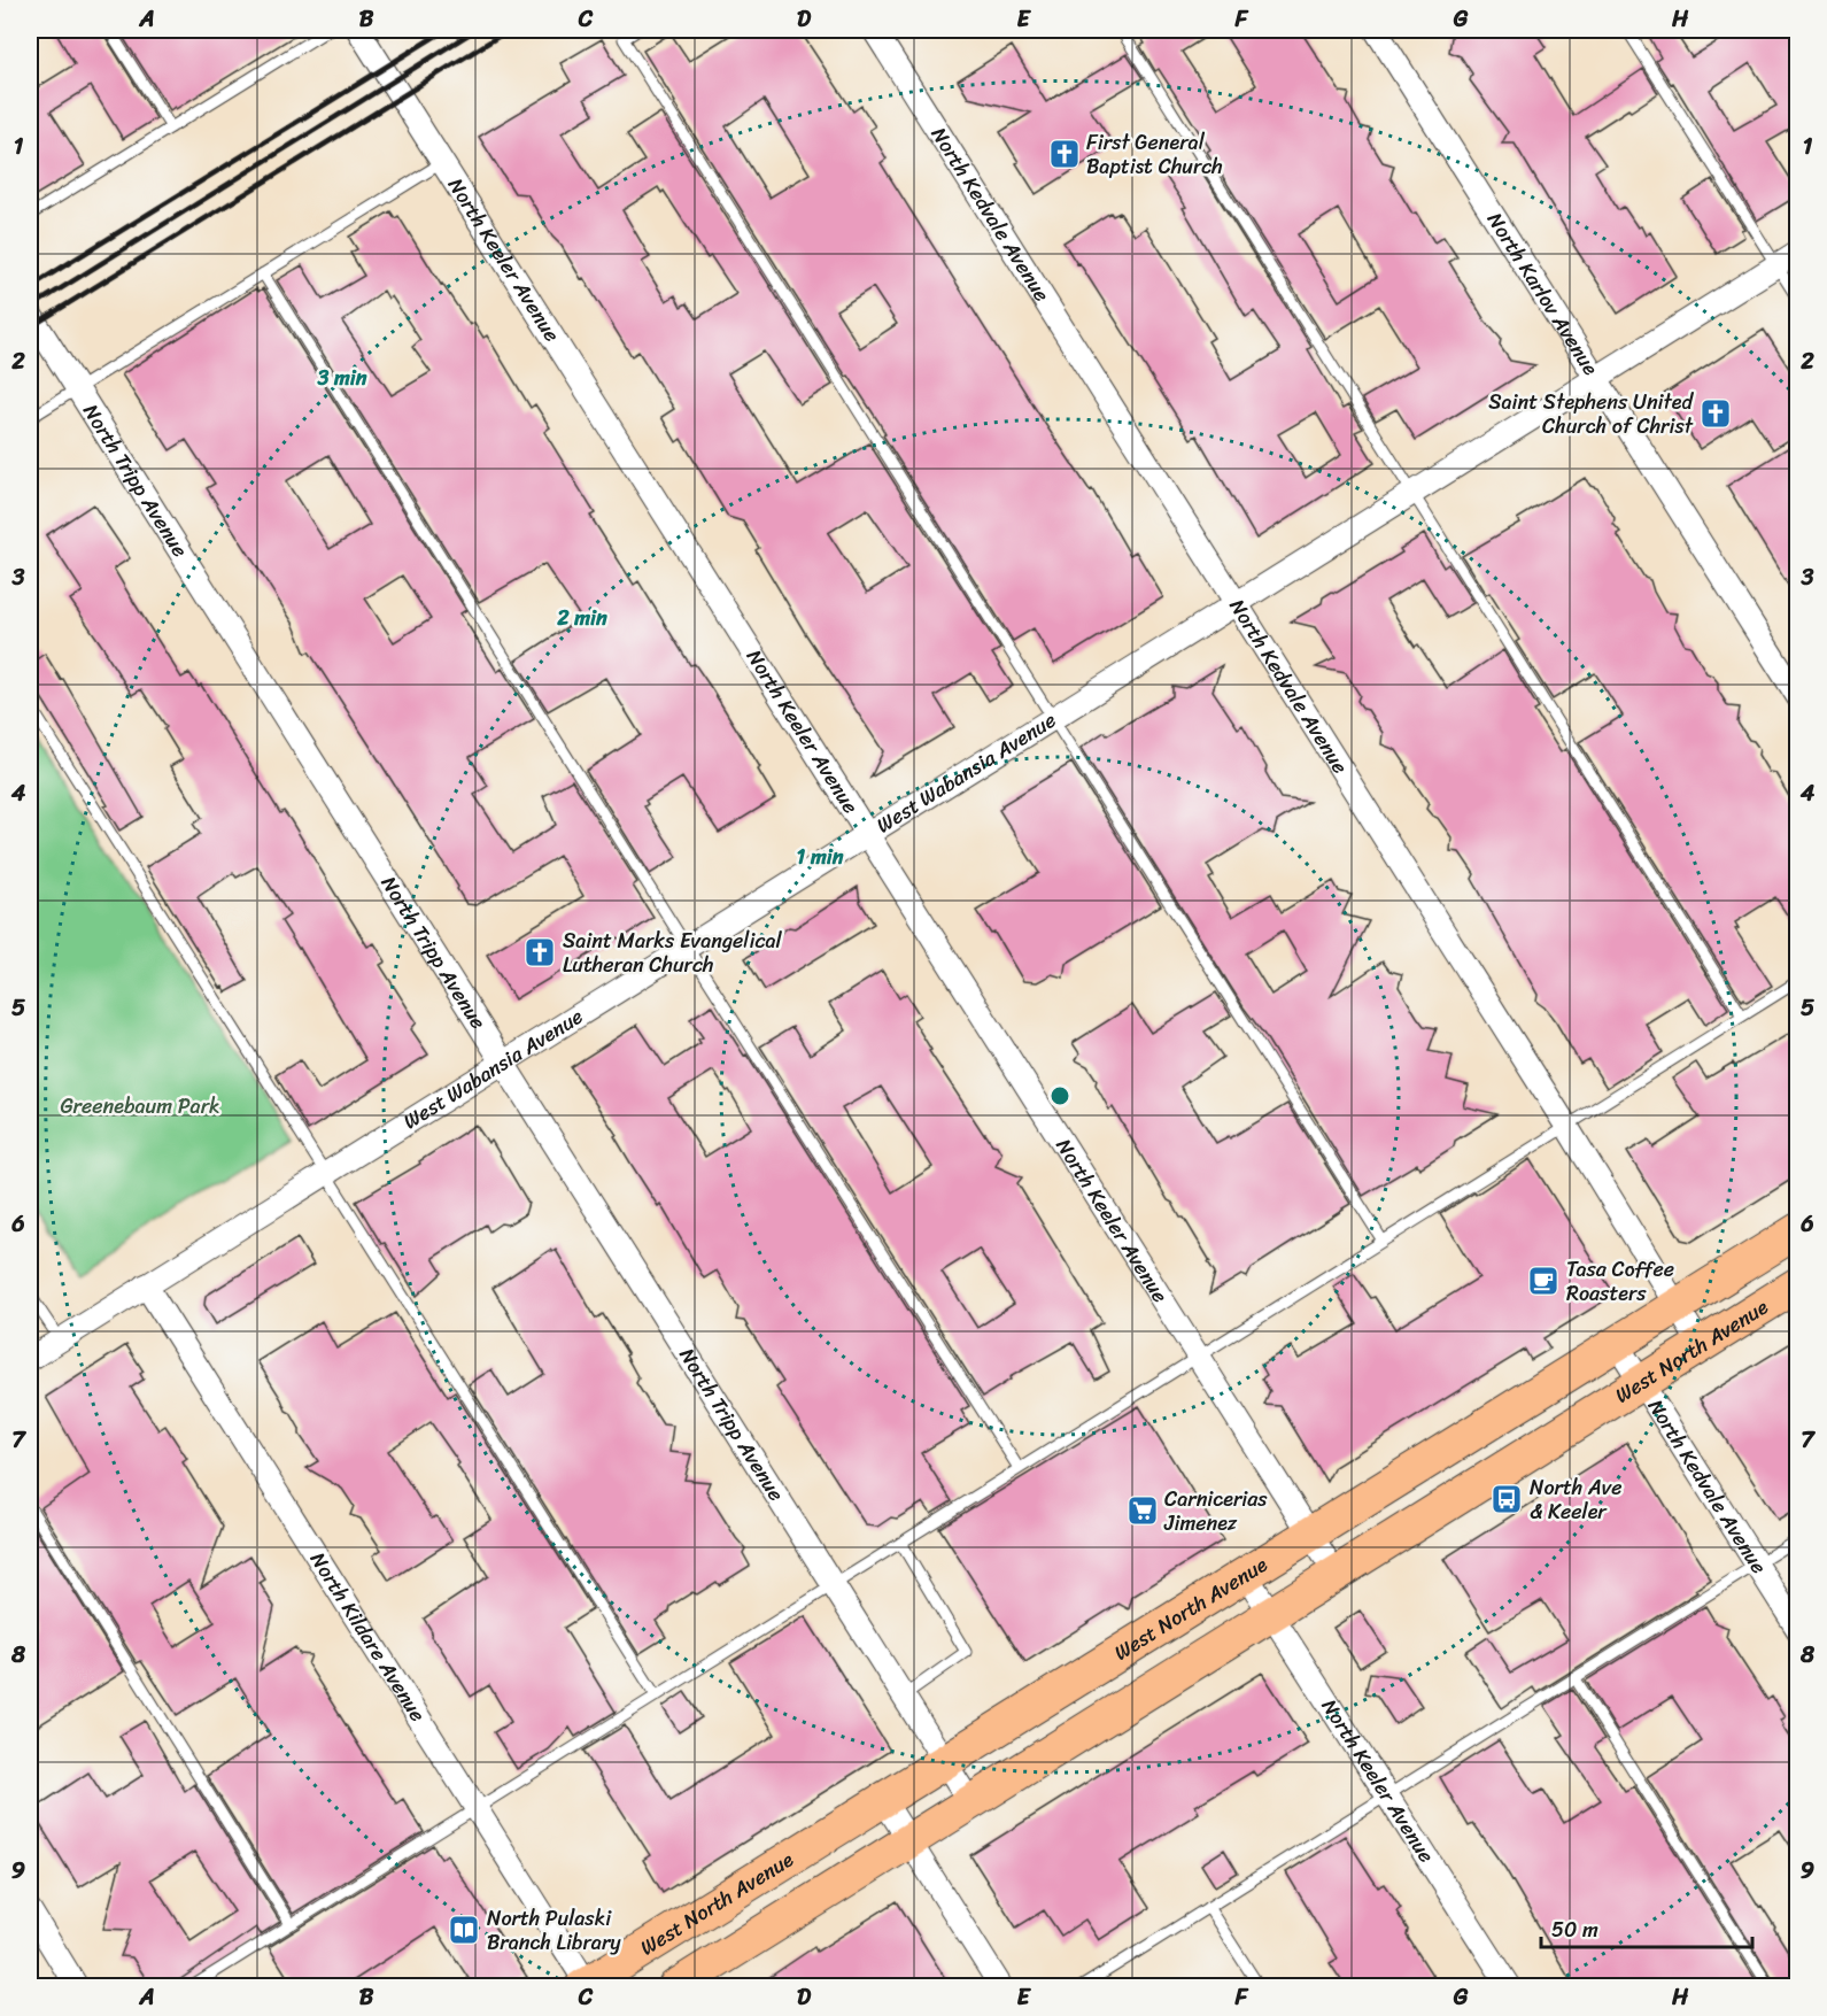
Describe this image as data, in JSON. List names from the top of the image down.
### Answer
{
  "streets": {
    "main road": ["West North Avenue"],
    "street": [
      "North Kedvale Avenue",
      "North Keeler Avenue",
      "North Karlov Avenue",
      "North Tripp Avenue",
      "West Wabansia Avenue",
      "North Kildare Avenue"
    ]
  },
  "crossings": [
    ["North Kedvale Avenue", "West Wabansia Avenue"],
    ["North Kedvale Avenue", "West North Avenue"],
    ["North Keeler Avenue", "West Wabansia Avenue"],
    ["North Keeler Avenue", "West North Avenue"],
    ["North Karlov Avenue", "West Wabansia Avenue"],
    ["North Tripp Avenue", "West Wabansia Avenue"],
    ["North Tripp Avenue", "West North Avenue"],
    ["West Wabansia Avenue", "North Kildare Avenue"],
    ["West North Avenue", "North Kildare Avenue"]
  ],
  "parks": ["Greenebaum Park"],
  "places": {
    "church": ["First General Baptist Church", "Saint Stephens United Church of Christ", "Saint Marks Evangelical Lutheran Church"],
    "cafe": ["Tasa Coffee Roasters"],
    "bus stop": ["North Ave & Keeler"],
    "supermarket": ["Carnicerias Jimenez"],
    "library": ["North Pulaski Branch Library"]
  },
  "scale_bar": "50 m",
  "grid": {
    "columns": [
      "A",
      "B",
      "C",
      "D",
      "E",
      "F",
      "G",
      "H"
    ],
    "rows": [
      "1",
      "2",
      "3",
      "4",
      "5",
      "6",
      "7",
      "8",
      "9"
    ]
  },
  "rings": ["3 min", "2 min", "1 min"]
}
